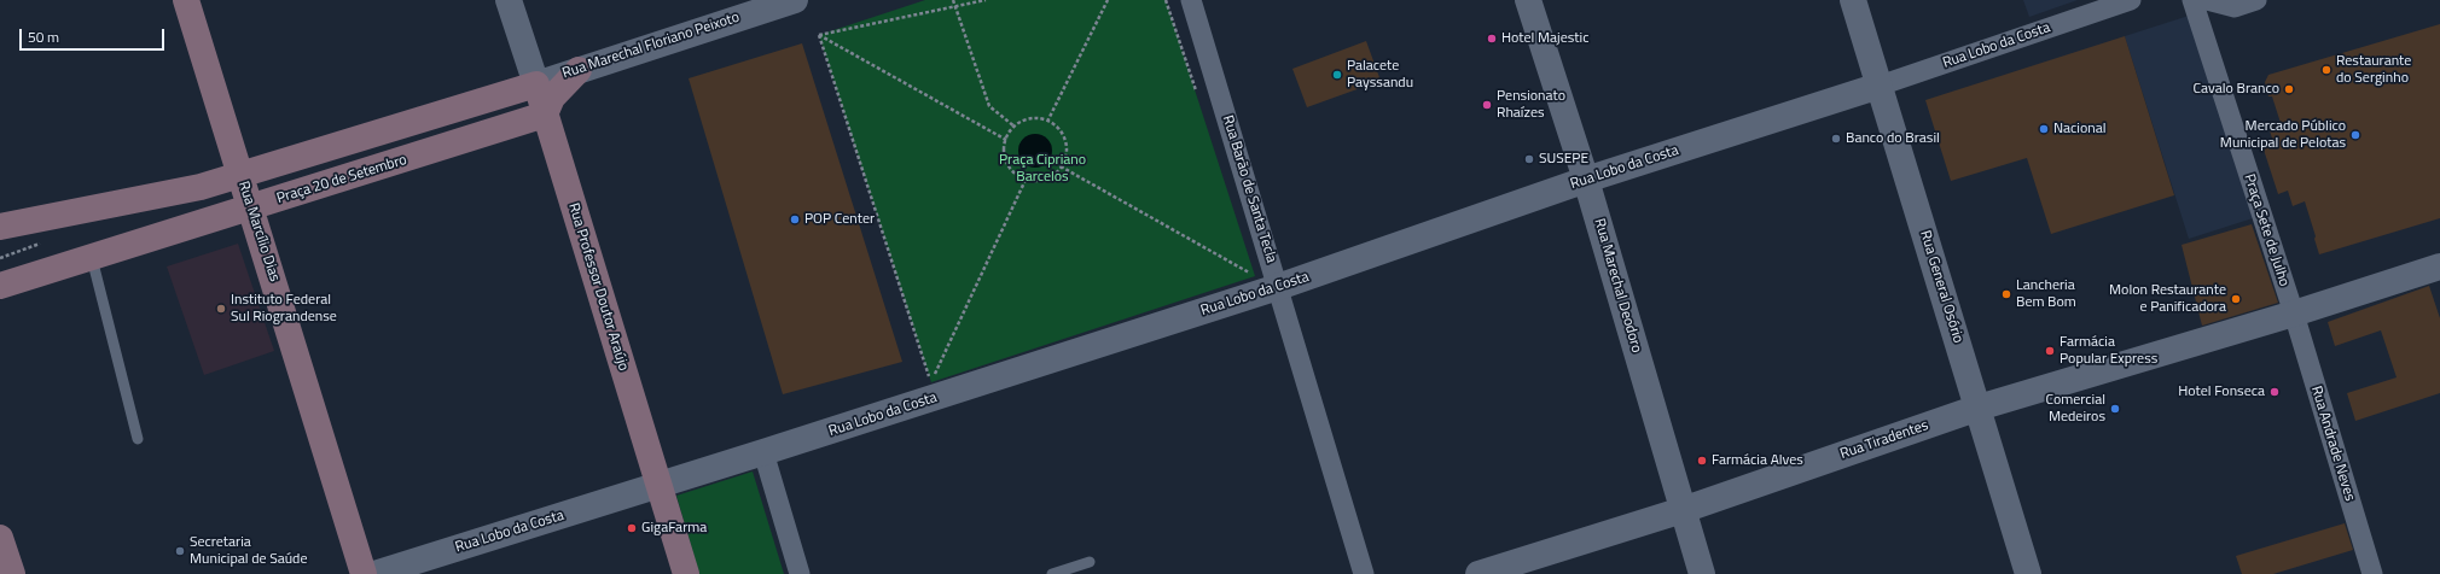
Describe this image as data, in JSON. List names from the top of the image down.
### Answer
{
  "streets": {
    "main road": ["Praça 20 de Setembro", "Rua Marcílio Dias", "Rua Professor Doutor Araújo"],
    "street": [
      "Rua Marechal Floriano Peixoto",
      "Rua Lobo da Costa",
      "Rua Barão de Santa Tecla",
      "Praça Sete de Julho",
      "Rua Marechal Deodoro",
      "Rua General Osório",
      "Rua Tiradentes",
      "Rua Andrade Neves"
    ]
  },
  "crossings": [
    ["Rua Marechal Floriano Peixoto", "Rua Professor Doutor Araújo"],
    ["Rua Lobo da Costa", "Rua Barão de Santa Tecla"],
    ["Rua Lobo da Costa", "Rua Marechal Deodoro"],
    ["Rua Lobo da Costa", "Rua Professor Doutor Araújo"],
    ["Rua Lobo da Costa", "Rua General Osório"],
    ["Praça 20 de Setembro", "Rua Marcílio Dias"],
    ["Praça 20 de Setembro", "Rua Professor Doutor Araújo"],
    ["Praça Sete de Julho", "Rua Tiradentes"],
    ["Praça Sete de Julho", "Rua Andrade Neves"],
    ["Rua Marechal Deodoro", "Rua Tiradentes"],
    ["Rua General Osório", "Rua Tiradentes"],
    ["Rua Tiradentes", "Rua Andrade Neves"]
  ],
  "parks": ["Praça Cipriano Barcelos"],
  "places": [
    "Hotel Majestic",
    "Restaurante do Serginho",
    "Palacete Payssandu",
    "Cavalo Branco",
    "Pensionato Rhaízes",
    "Nacional",
    "Mercado Público Municipal de Pelotas",
    "Banco do Brasil",
    "SUSEPE",
    "POP Center",
    "Lancheria Bem Bom",
    "Molon Restaurante e Panificadora",
    "Instituto Federal Sul Riograndense",
    "Farmácia Popular Express",
    "Hotel Fonseca",
    "Comercial Medeiros",
    "Farmácia Alves",
    "GigaFarma",
    "Secretaria Municipal de Saúde"
  ],
  "scale_bar": "50 m"
}
